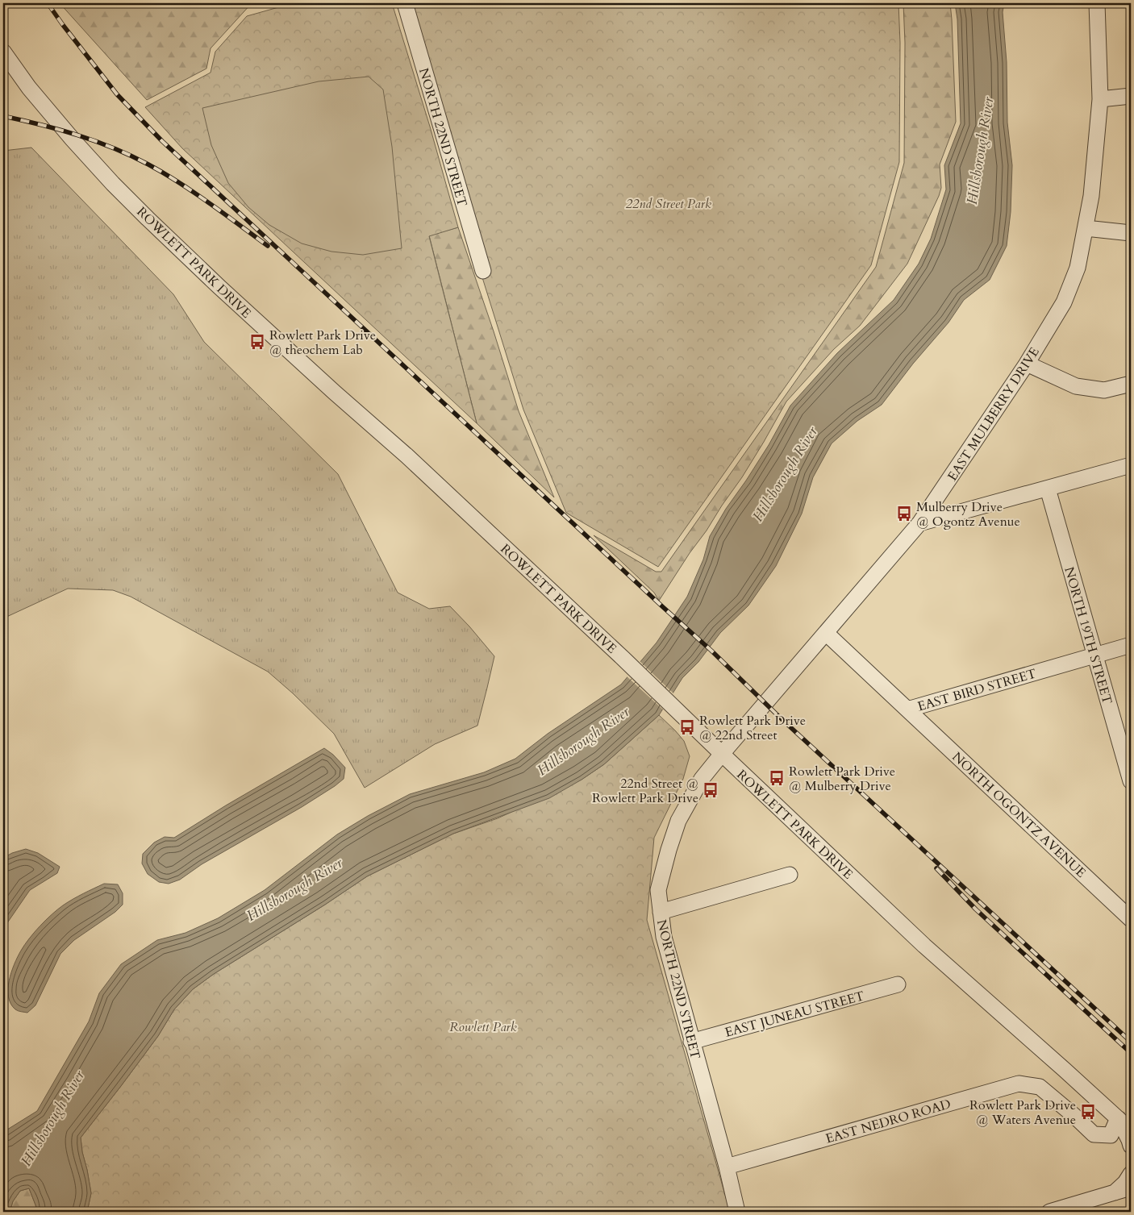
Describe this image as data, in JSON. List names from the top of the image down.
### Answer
{
  "streets": {
    "street": [
      "NORTH 22ND STREET",
      "ROWLETT PARK DRIVE",
      "EAST MULBERRY DRIVE",
      "NORTH 19TH STREET",
      "EAST BIRD STREET",
      "NORTH OGONTZ AVENUE",
      "EAST JUNEAU STREET",
      "EAST NEDRO ROAD"
    ]
  },
  "crossings": [
    ["NORTH 22ND STREET", "ROWLETT PARK DRIVE"],
    ["NORTH 22ND STREET", "EAST MULBERRY DRIVE"],
    ["NORTH 22ND STREET", "EAST JUNEAU STREET"],
    ["NORTH 22ND STREET", "EAST NEDRO ROAD"],
    ["ROWLETT PARK DRIVE", "EAST MULBERRY DRIVE"],
    ["ROWLETT PARK DRIVE", "EAST NEDRO ROAD"],
    ["EAST MULBERRY DRIVE", "EAST BIRD STREET"],
    ["NORTH 19TH STREET", "EAST BIRD STREET"],
    ["EAST BIRD STREET", "NORTH OGONTZ AVENUE"]
  ],
  "water": ["Hillsborough River"],
  "parks": ["22nd Street Park", "Rowlett Park"],
  "places": {
    "bus stop": [
      "Rowlett Park Drive @ theochem Lab",
      "Mulberry Drive @ Ogontz Avenue",
      "Rowlett Park Drive @ 22nd Street",
      "Rowlett Park Drive @ Mulberry Drive",
      "22nd Street @ Rowlett Park Drive",
      "Rowlett Park Drive @ Waters Avenue"
    ]
  }
}
